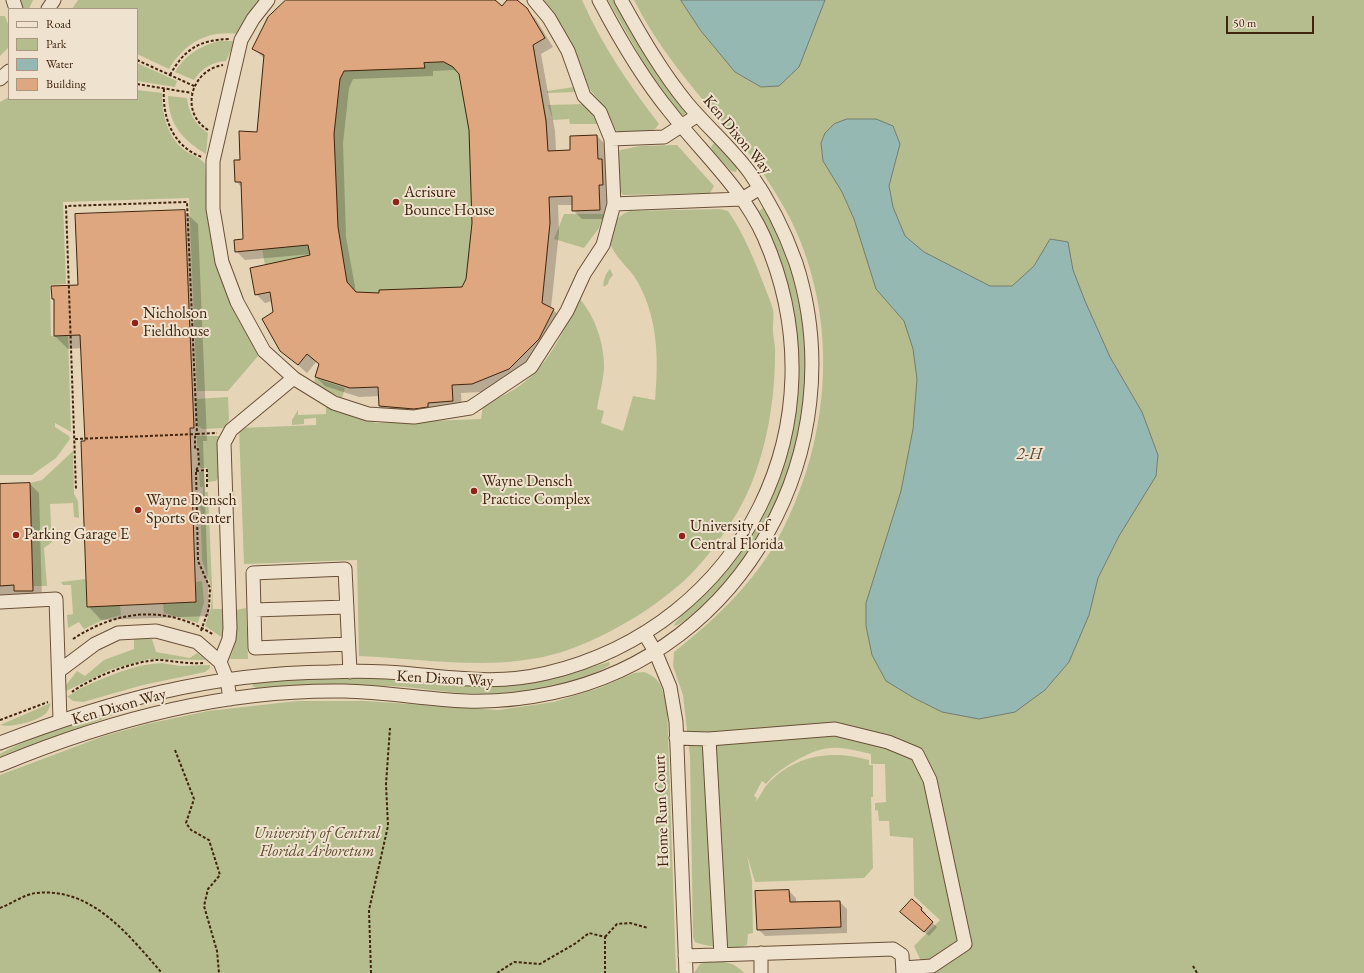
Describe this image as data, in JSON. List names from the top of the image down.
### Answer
{
  "streets": {
    "street": ["Ken Dixon Way", "Home Run Court"]
  },
  "crossings": [
    ["Ken Dixon Way", "Home Run Court"]
  ],
  "water": ["2-H"],
  "parks": ["University of Central Florida Arboretum"],
  "places": [
    "Acrisure Bounce House",
    "Nicholson Fieldhouse",
    "Wayne Densch Practice Complex",
    "Wayne Densch Sports Center",
    "Parking Garage E",
    "University of Central Florida"
  ],
  "legend": [
    "Road",
    "Park",
    "Water",
    "Building"
  ],
  "scale_bar": "50 m"
}
